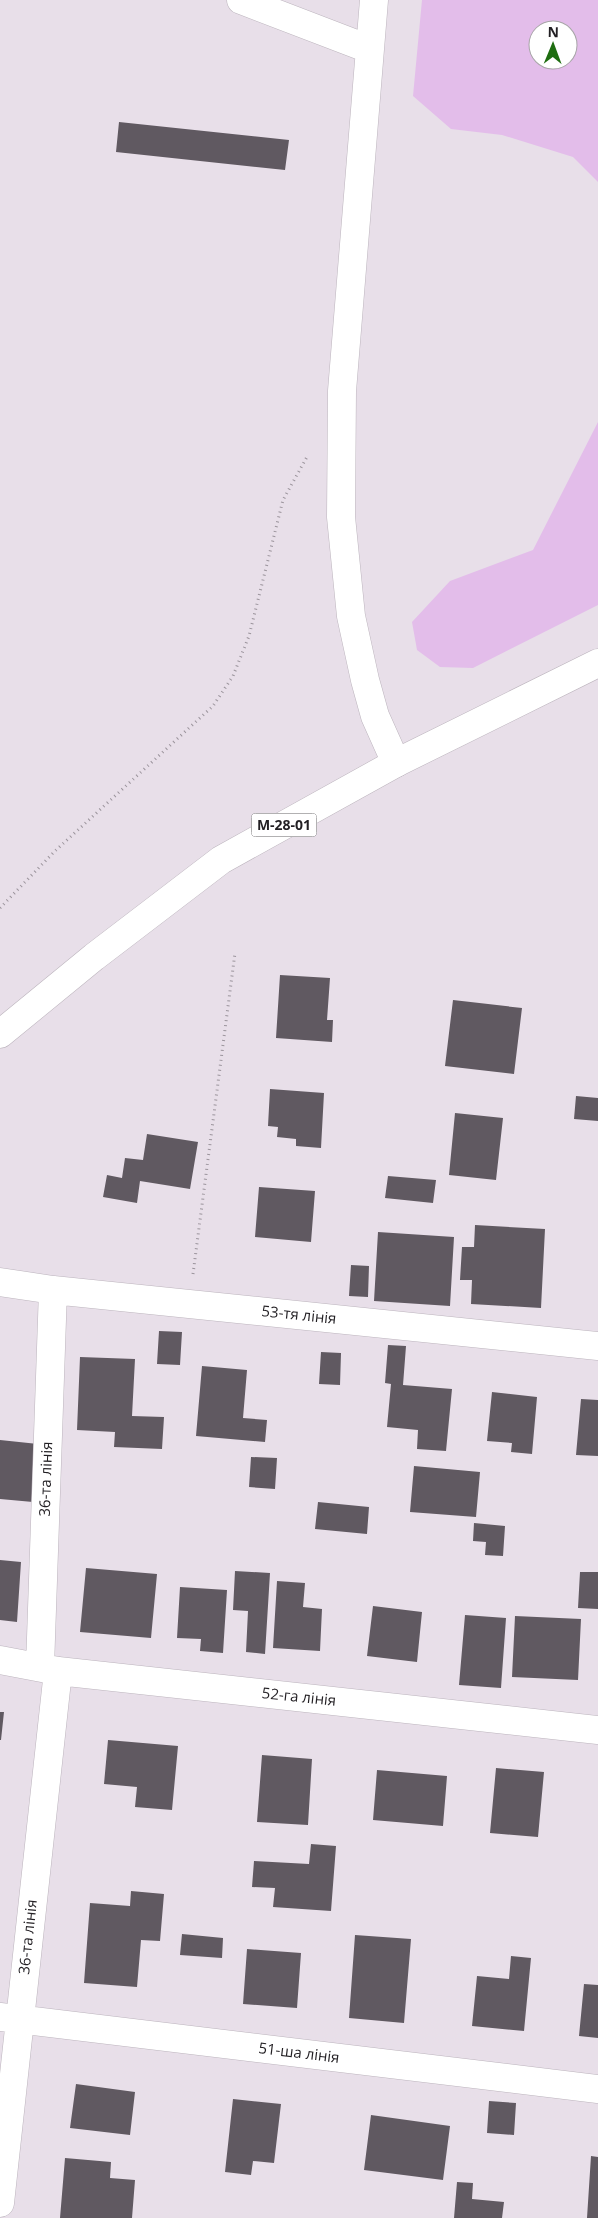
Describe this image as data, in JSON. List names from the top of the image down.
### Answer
{
  "streets": {
    "main road": [
      "М-28-01",
      "53-тя лінія",
      "36-та лінія",
      "52-га лінія",
      "51-ша лінія"
    ]
  },
  "crossings": [
    ["53-тя лінія", "36-та лінія"],
    ["36-та лінія", "52-га лінія"],
    ["36-та лінія", "51-ша лінія"]
  ],
  "north": "top"
}
